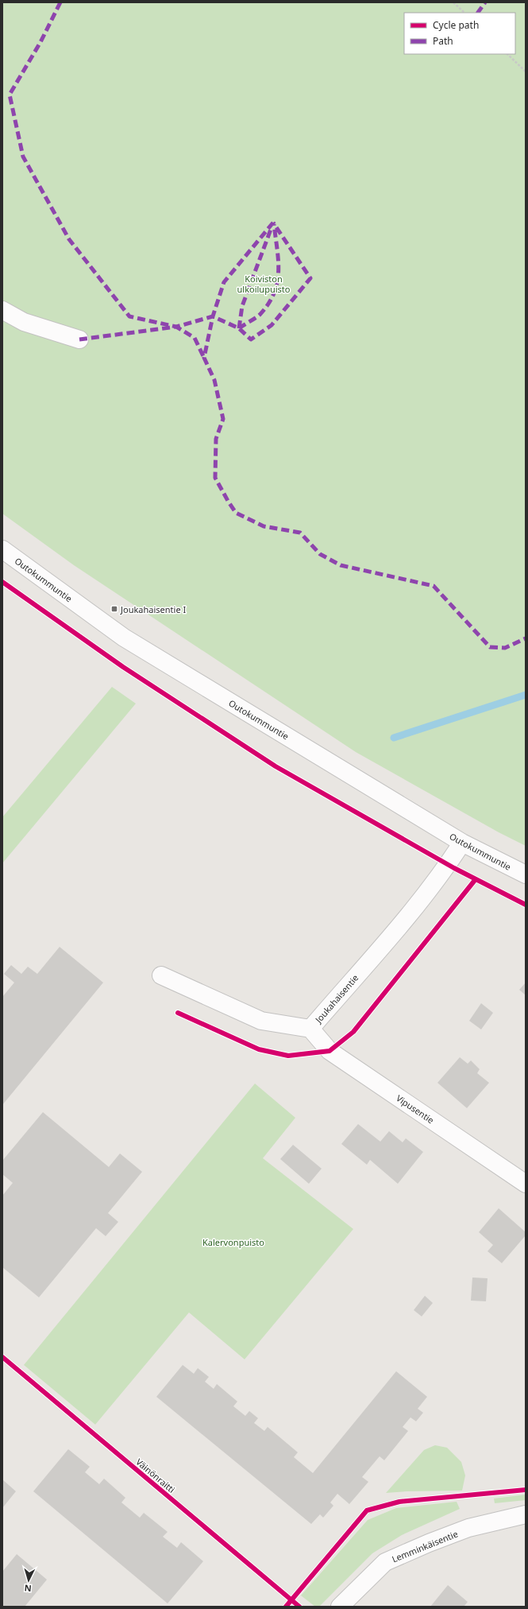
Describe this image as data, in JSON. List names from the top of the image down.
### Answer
{
  "streets": {
    "street": [
      "Outokummuntie",
      "Joukahaisentie",
      "Vipusentie",
      "Lemminkäisentie"
    ],
    "cycle path": ["Väinönraitti"]
  },
  "crossings": [
    ["Outokummuntie", "Joukahaisentie"],
    ["Joukahaisentie", "Vipusentie"]
  ],
  "parks": ["Koiviston ulkoilupuisto", "Kalervonpuisto"],
  "places": {
    "transit": ["Joukahaisentie I"]
  },
  "legend": ["Cycle path", "Path"],
  "north": "bottom"
}
